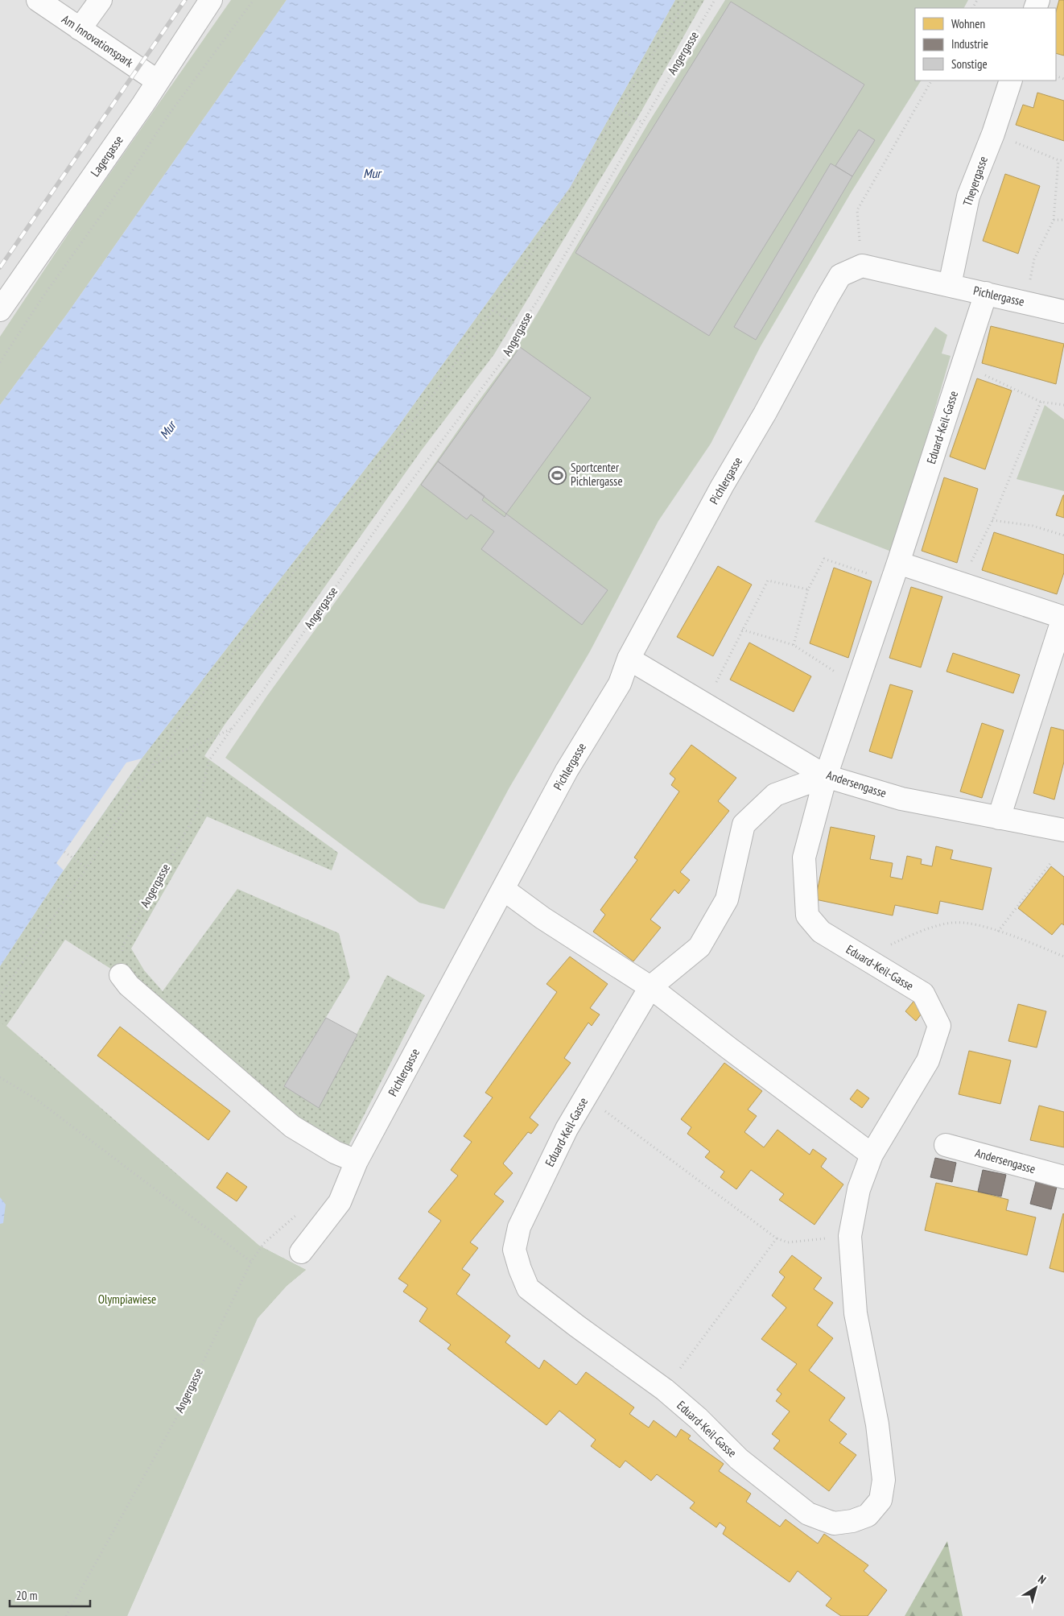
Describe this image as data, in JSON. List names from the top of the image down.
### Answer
{
  "streets": {
    "street": [
      "Am Innovationspark",
      "Lagergasse",
      "Theyergasse",
      "Pichlergasse",
      "Eduard-Keil-Gasse",
      "Andersengasse"
    ],
    "path": ["Angergasse"]
  },
  "crossings": [
    ["Am Innovationspark", "Lagergasse"],
    ["Theyergasse", "Pichlergasse"],
    ["Pichlergasse", "Eduard-Keil-Gasse"],
    ["Pichlergasse", "Andersengasse"],
    ["Eduard-Keil-Gasse", "Andersengasse"]
  ],
  "water": ["Mur"],
  "parks": ["Olympiawiese"],
  "places": {
    "sports": ["Sportcenter Pichlergasse"]
  },
  "legend": ["Wohnen", "Industrie", "Sonstige"],
  "scale_bar": "20 m",
  "north": "top right"
}
